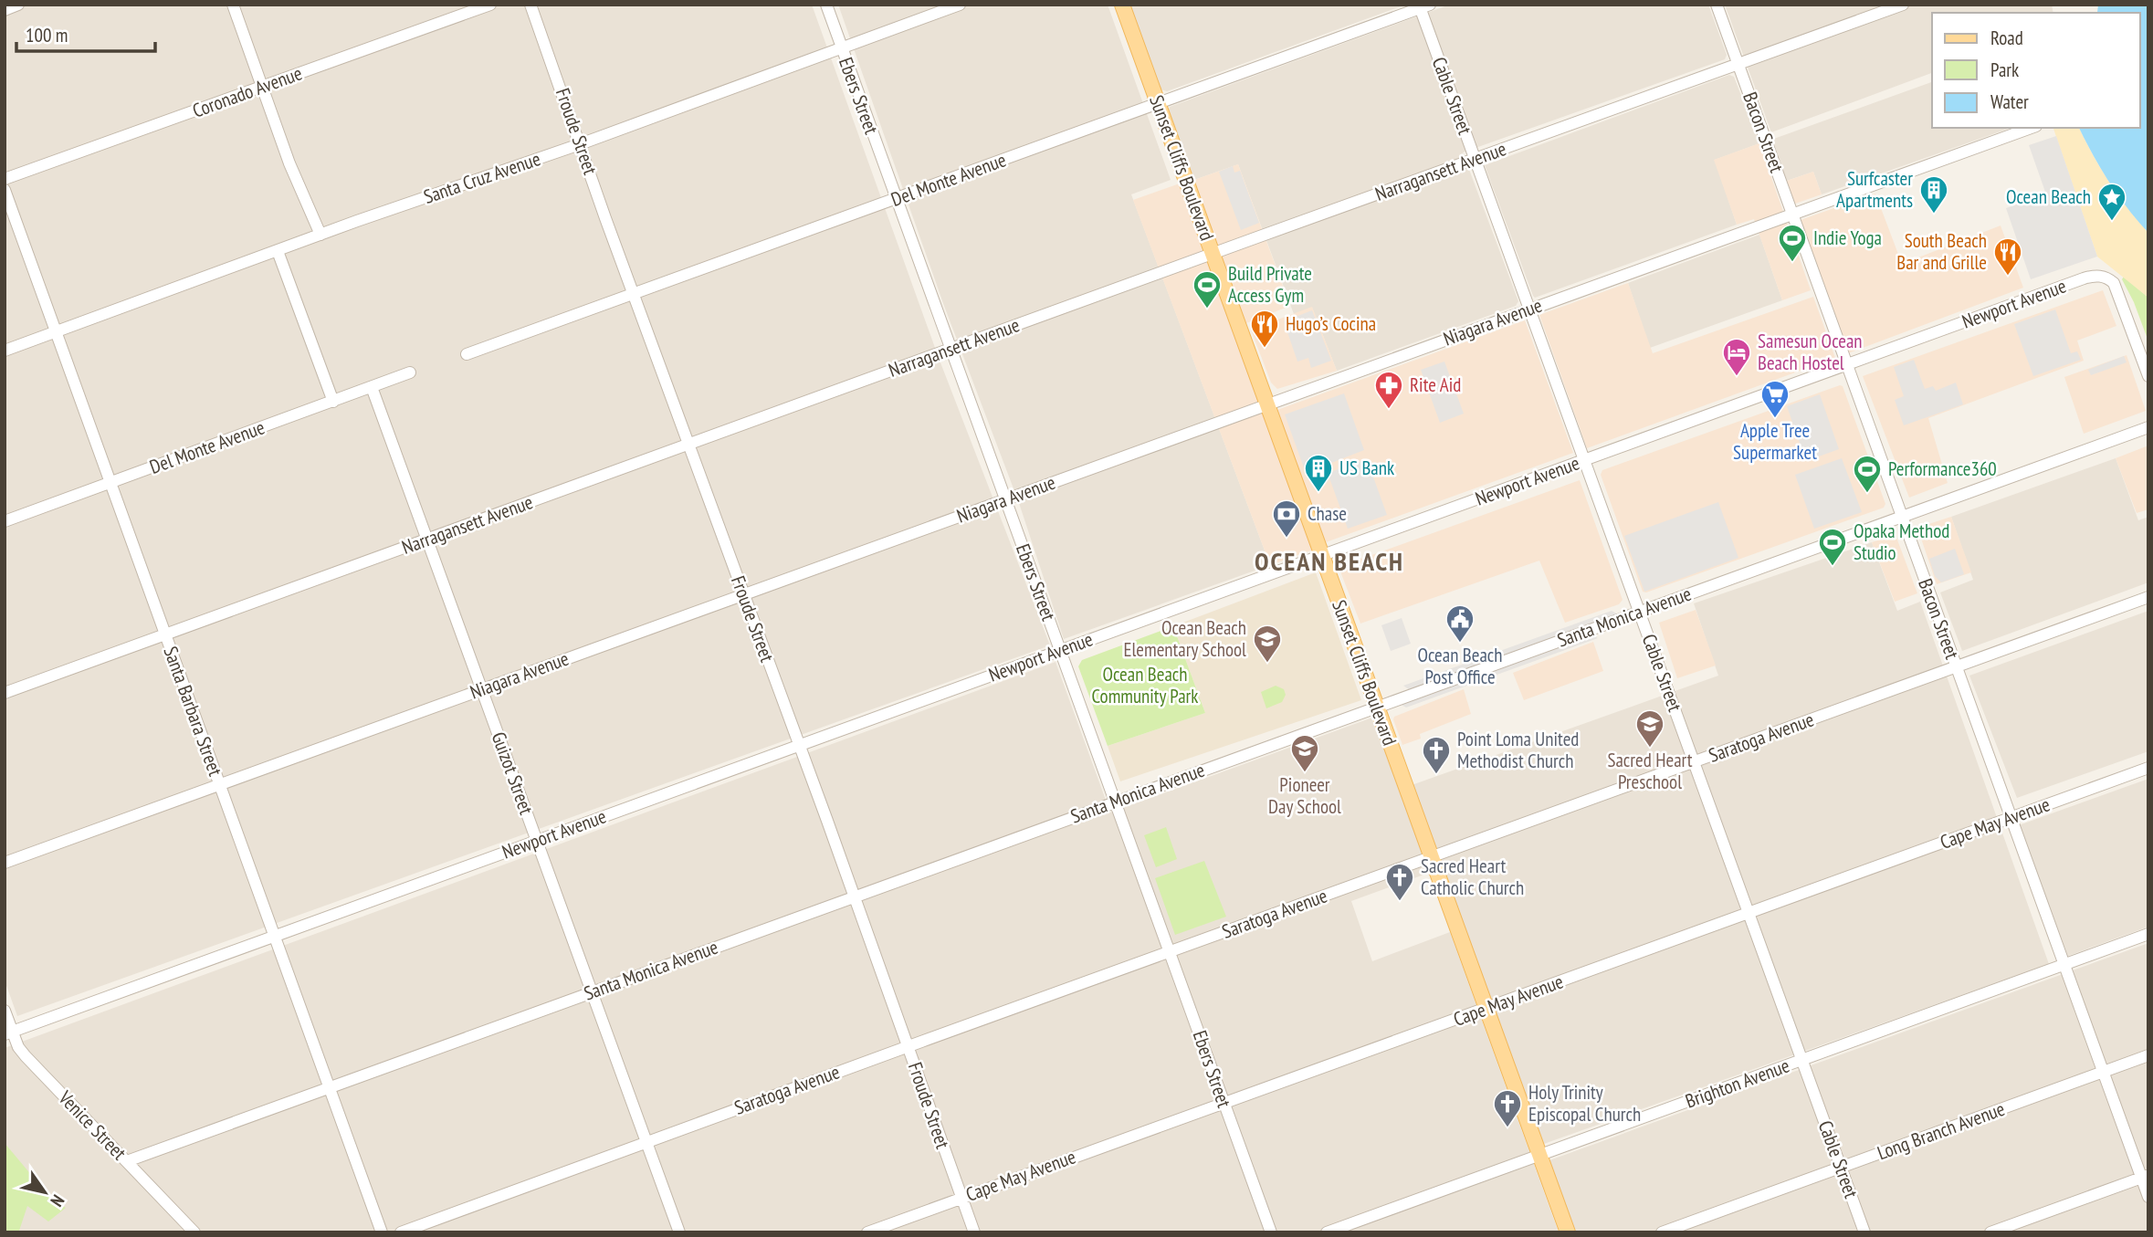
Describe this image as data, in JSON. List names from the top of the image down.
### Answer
{
  "streets": {
    "main road": ["Sunset Cliffs Boulevard"],
    "street": [
      "Coronado Avenue",
      "Ebers Street",
      "Cable Street",
      "Froude Street",
      "Bacon Street",
      "Narragansett Avenue",
      "Santa Cruz Avenue",
      "Del Monte Avenue",
      "Newport Avenue",
      "Niagara Avenue",
      "Santa Monica Avenue",
      "Santa Barbara Street",
      "Saratoga Avenue",
      "Guizot Street",
      "Cape May Avenue",
      "Brighton Avenue",
      "Venice Street",
      "Long Branch Avenue"
    ]
  },
  "crossings": [
    ["Ebers Street", "Narragansett Avenue"],
    ["Ebers Street", "Santa Cruz Avenue"],
    ["Ebers Street", "Del Monte Avenue"],
    ["Ebers Street", "Newport Avenue"],
    ["Ebers Street", "Niagara Avenue"],
    ["Ebers Street", "Santa Monica Avenue"],
    ["Ebers Street", "Saratoga Avenue"],
    ["Ebers Street", "Cape May Avenue"],
    ["Cable Street", "Narragansett Avenue"],
    ["Cable Street", "Del Monte Avenue"],
    ["Cable Street", "Newport Avenue"],
    ["Cable Street", "Niagara Avenue"],
    ["Cable Street", "Santa Monica Avenue"],
    ["Cable Street", "Saratoga Avenue"],
    ["Cable Street", "Cape May Avenue"],
    ["Cable Street", "Brighton Avenue"],
    ["Cable Street", "Long Branch Avenue"],
    ["Froude Street", "Narragansett Avenue"],
    ["Froude Street", "Santa Cruz Avenue"],
    ["Froude Street", "Del Monte Avenue"],
    ["Froude Street", "Newport Avenue"],
    ["Froude Street", "Niagara Avenue"],
    ["Froude Street", "Santa Monica Avenue"],
    ["Froude Street", "Saratoga Avenue"],
    ["Froude Street", "Cape May Avenue"],
    ["Bacon Street", "Narragansett Avenue"],
    ["Bacon Street", "Newport Avenue"],
    ["Bacon Street", "Niagara Avenue"],
    ["Bacon Street", "Santa Monica Avenue"],
    ["Bacon Street", "Saratoga Avenue"],
    ["Bacon Street", "Cape May Avenue"],
    ["Bacon Street", "Brighton Avenue"],
    ["Bacon Street", "Long Branch Avenue"],
    ["Sunset Cliffs Boulevard", "Narragansett Avenue"],
    ["Sunset Cliffs Boulevard", "Del Monte Avenue"],
    ["Sunset Cliffs Boulevard", "Newport Avenue"],
    ["Sunset Cliffs Boulevard", "Niagara Avenue"],
    ["Sunset Cliffs Boulevard", "Santa Monica Avenue"],
    ["Sunset Cliffs Boulevard", "Saratoga Avenue"],
    ["Sunset Cliffs Boulevard", "Cape May Avenue"],
    ["Sunset Cliffs Boulevard", "Brighton Avenue"],
    ["Narragansett Avenue", "Santa Barbara Street"],
    ["Narragansett Avenue", "Guizot Street"],
    ["Santa Cruz Avenue", "Santa Barbara Street"],
    ["Del Monte Avenue", "Santa Barbara Street"],
    ["Del Monte Avenue", "Guizot Street"],
    ["Newport Avenue", "Santa Barbara Street"],
    ["Newport Avenue", "Guizot Street"],
    ["Newport Avenue", "Venice Street"],
    ["Niagara Avenue", "Santa Barbara Street"],
    ["Niagara Avenue", "Guizot Street"],
    ["Santa Monica Avenue", "Santa Barbara Street"],
    ["Santa Monica Avenue", "Guizot Street"],
    ["Santa Monica Avenue", "Venice Street"],
    ["Saratoga Avenue", "Guizot Street"]
  ],
  "districts": ["OCEAN BEACH"],
  "parks": ["Ocean Beach Community Park"],
  "places": {
    "building": ["Surfcaster Apartments", "US Bank"],
    "place": ["Ocean Beach"],
    "sports": [
      "Indie Yoga",
      "Build Private Access Gym",
      "Performance360",
      "Opaka Method Studio"
    ],
    "restaurant": ["South Beach Bar and Grille", "Hugo’s Cocina"],
    "hotel": ["Samesun Ocean Beach Hostel"],
    "pharmacy": ["Rite Aid"],
    "supermarket": ["Apple Tree Supermarket"],
    "bank": ["Chase"],
    "public building": ["Ocean Beach Post Office"],
    "school or university": ["Ocean Beach Elementary School", "Sacred Heart Preschool", "Pioneer Day School"],
    "church": ["Point Loma United Methodist Church", "Sacred Heart Catholic Church", "Holy Trinity Episcopal Church"]
  },
  "legend": ["Road", "Park", "Water"],
  "scale_bar": "100 m",
  "north": "bottom right"
}
